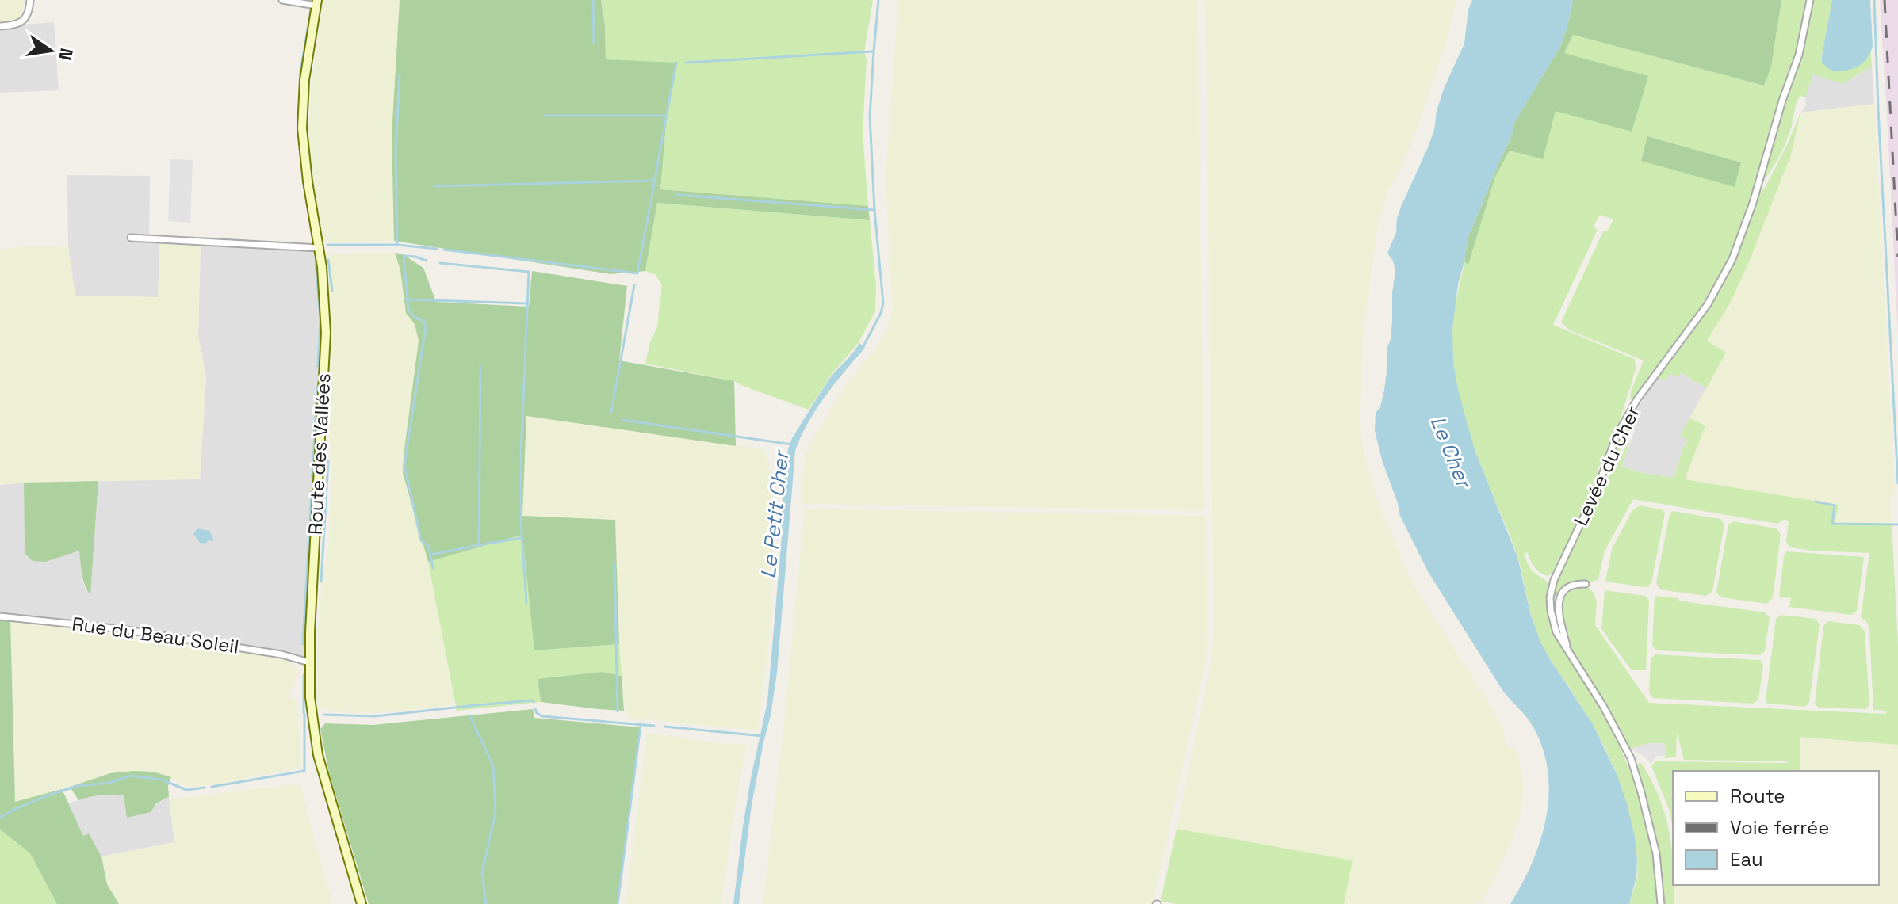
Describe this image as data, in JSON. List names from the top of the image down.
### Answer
{
  "streets": {
    "main road": ["Route des Vallées"],
    "street": ["Levée du Cher", "Rue du Beau Soleil"]
  },
  "crossings": [
    ["Route des Vallées", "Rue du Beau Soleil"]
  ],
  "water": ["Le Cher", "Le Petit Cher"],
  "legend": ["Route", "Voie ferrée", "Eau"],
  "north": "right"
}
